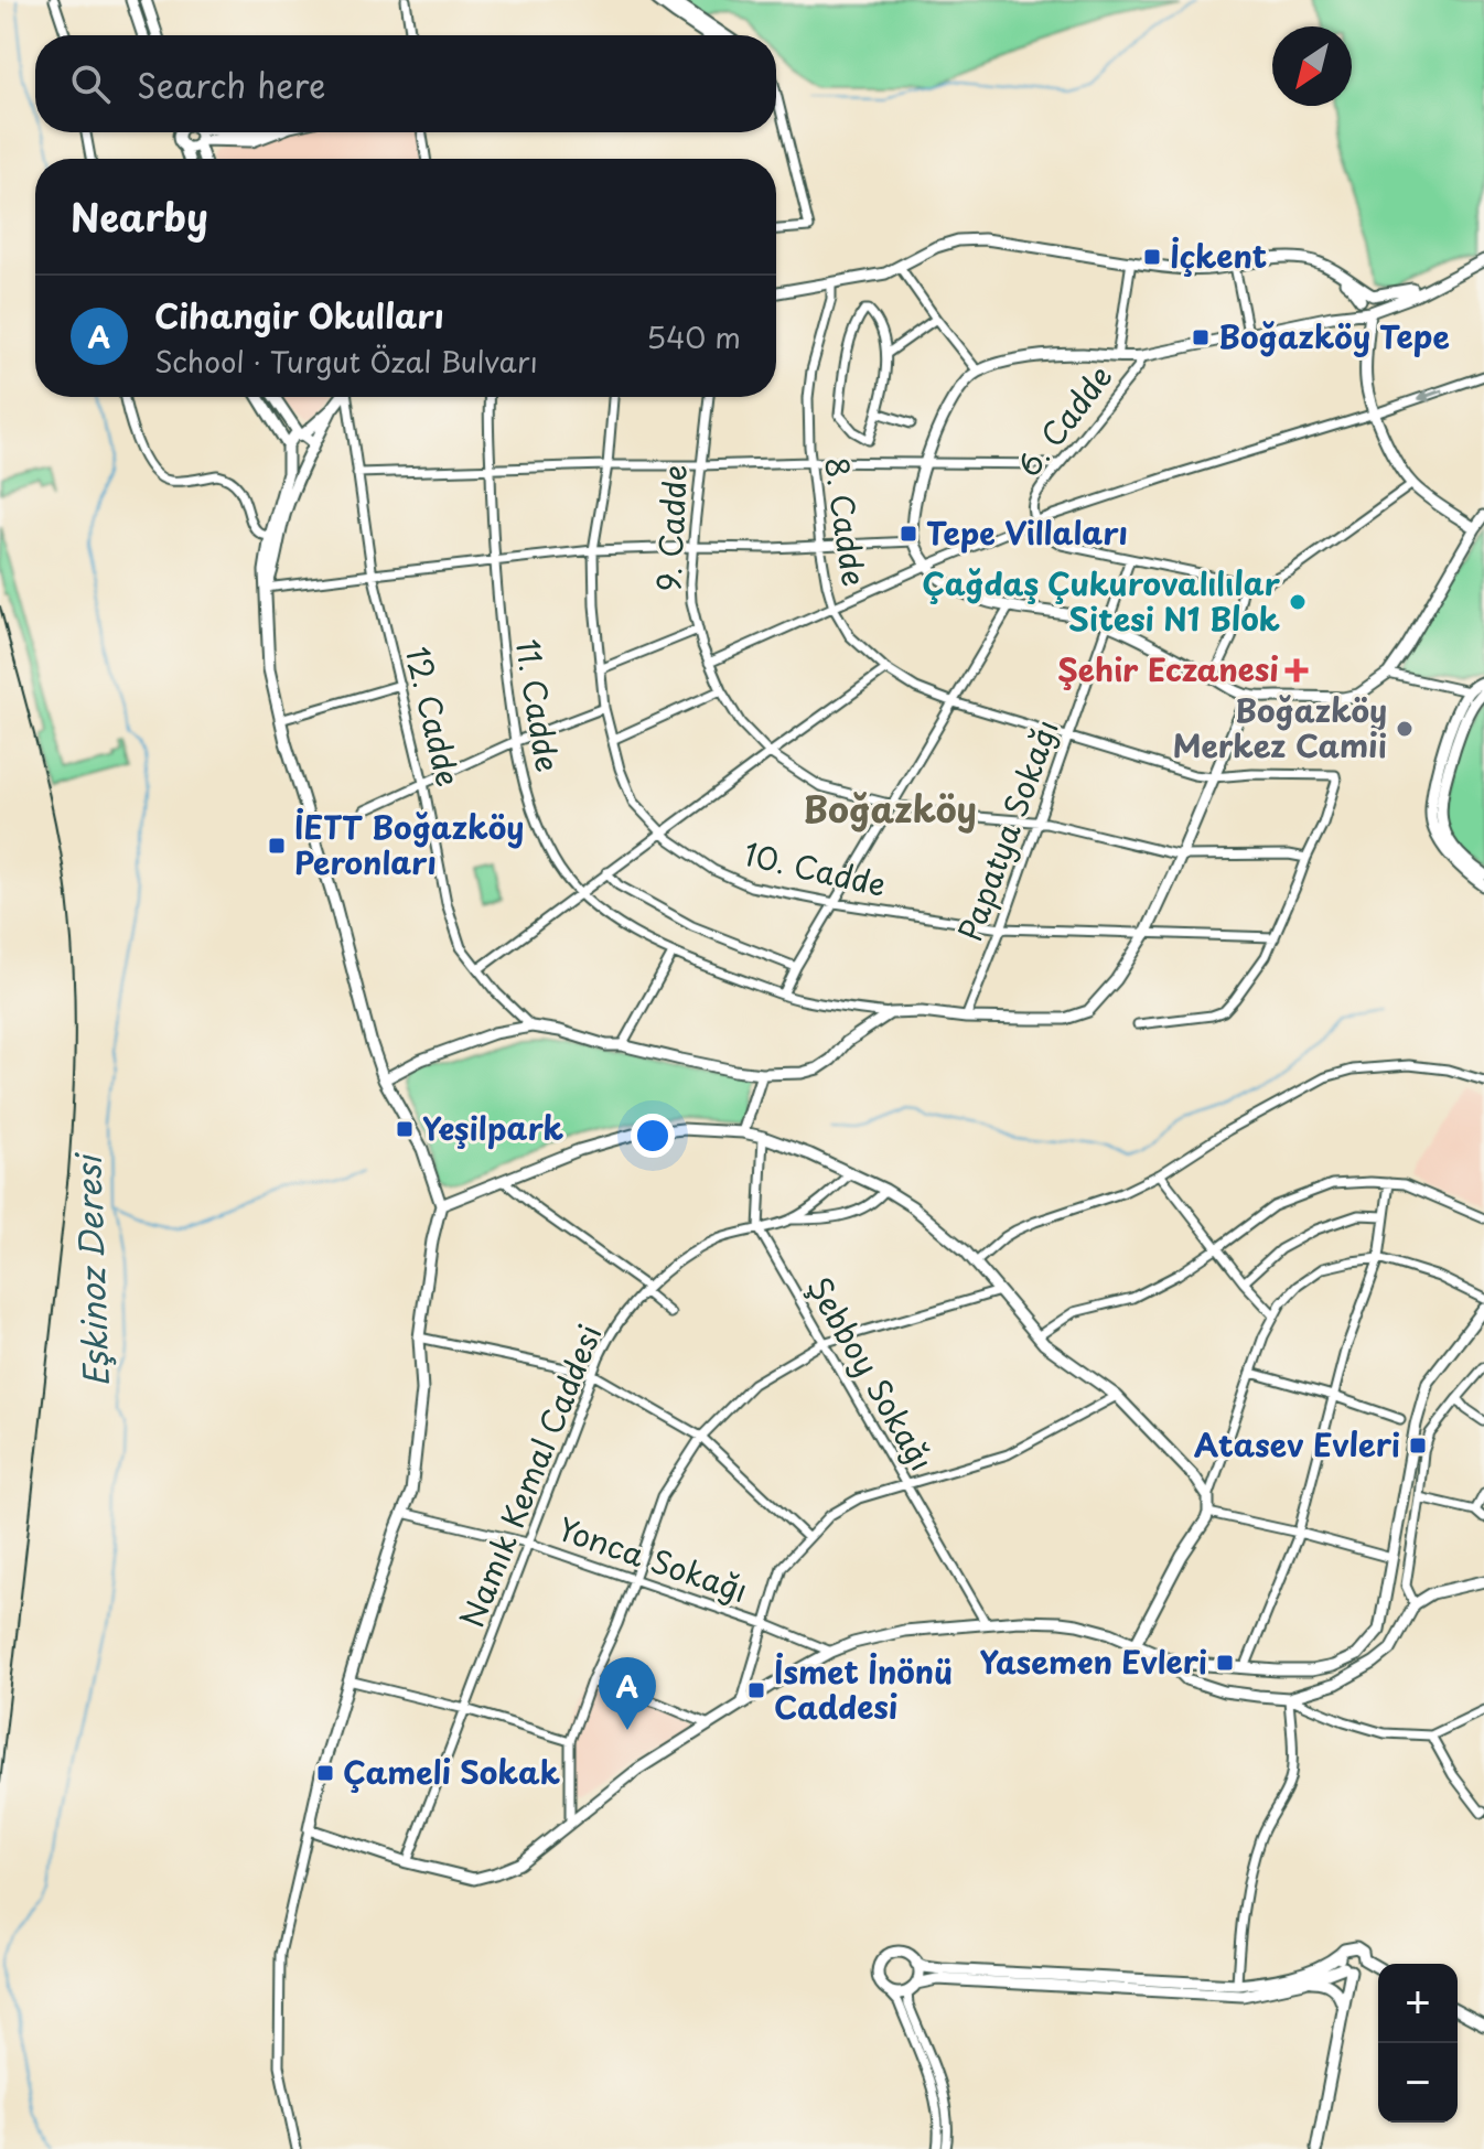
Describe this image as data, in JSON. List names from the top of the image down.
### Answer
{
  "streets": {
    "street": [
      "6. Cadde",
      "8. Cadde",
      "9. Cadde",
      "11. Cadde",
      "12. Cadde",
      "Papatya Sokağı",
      "10. Cadde",
      "Şebboy Sokağı",
      "Namık Kemal Caddesi",
      "Yonca Sokağı"
    ]
  },
  "crossings": [
    ["6. Cadde", "Papatya Sokağı"],
    ["8. Cadde", "9. Cadde"],
    ["8. Cadde", "Papatya Sokağı"],
    ["9. Cadde", "Papatya Sokağı"],
    ["Papatya Sokağı", "10. Cadde"],
    ["Şebboy Sokağı", "Namık Kemal Caddesi"],
    ["Namık Kemal Caddesi", "Yonca Sokağı"]
  ],
  "districts": ["Boğazköy"],
  "water": ["Eşkinoz Deresi"],
  "places": {
    "transit": [
      "İçkent",
      "Boğazköy Tepe",
      "Tepe Villaları",
      "İETT Boğazköy Peronları",
      "Yeşilpark",
      "Atasev Evleri",
      "Yasemen Evleri",
      "İsmet İnönü Caddesi",
      "Çameli Sokak"
    ],
    "other": ["Çağdaş Çukurovalılılar Sitesi N1 Blok", "Boğazköy Merkez Camii"],
    "health": ["Şehir Eczanesi"]
  },
  "north": "bottom left",
  "page": {
    "search": "Search here",
    "heading": "Nearby",
    "list": [
      {
        "mark": "A",
        "name": "Cihangir Okulları",
        "note": "School · Turgut Özal Bulvarı",
        "value": "540 m"
      }
    ],
    "pins": "A",
    "map_buttons": ["+", "−"]
  }
}
